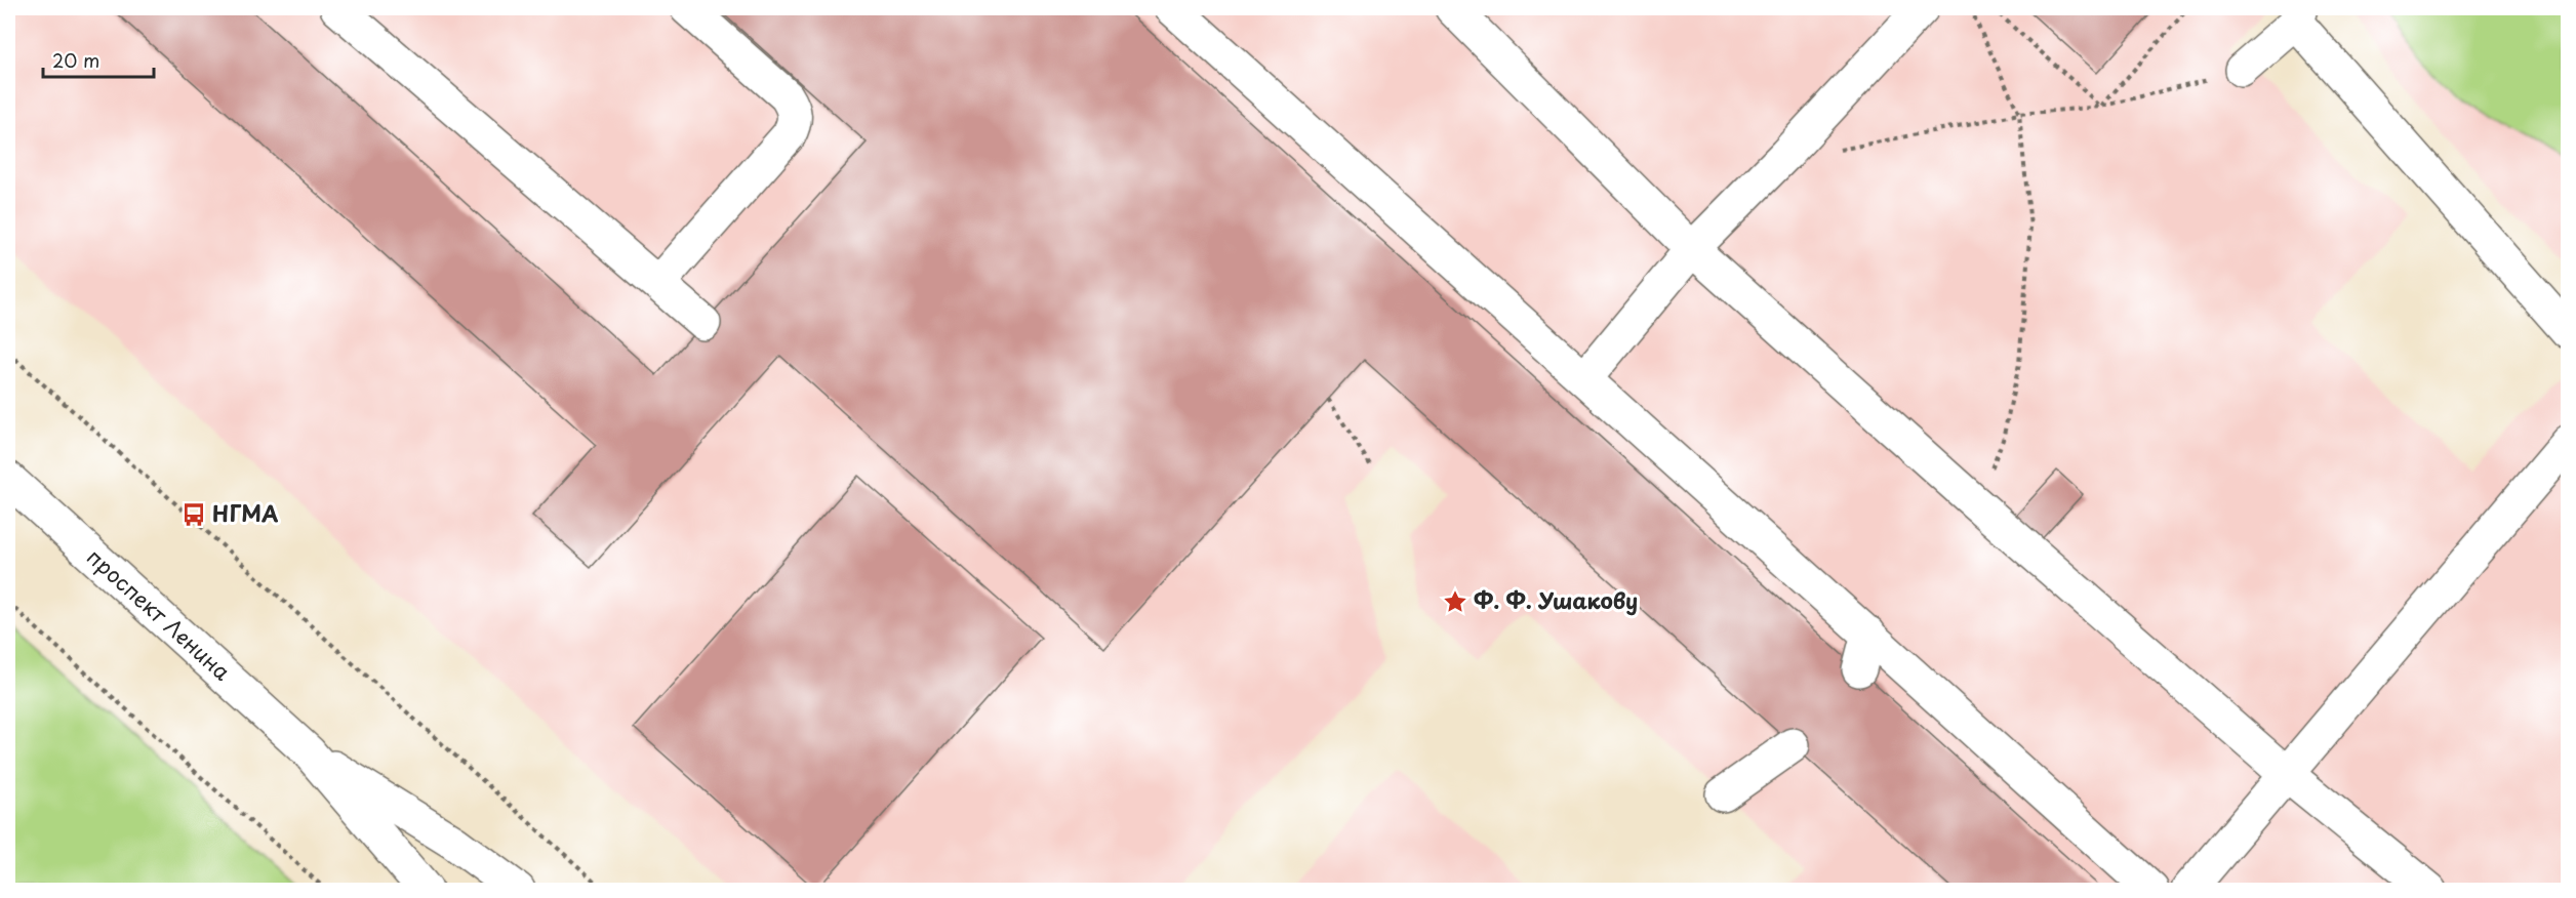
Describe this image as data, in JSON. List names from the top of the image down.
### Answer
{
  "streets": {
    "street": ["проспект Ленина"]
  },
  "places": {
    "bus stop": ["НГМА"],
    "place": ["Ф. Ф. Ушакову"]
  },
  "scale_bar": "20 m"
}
